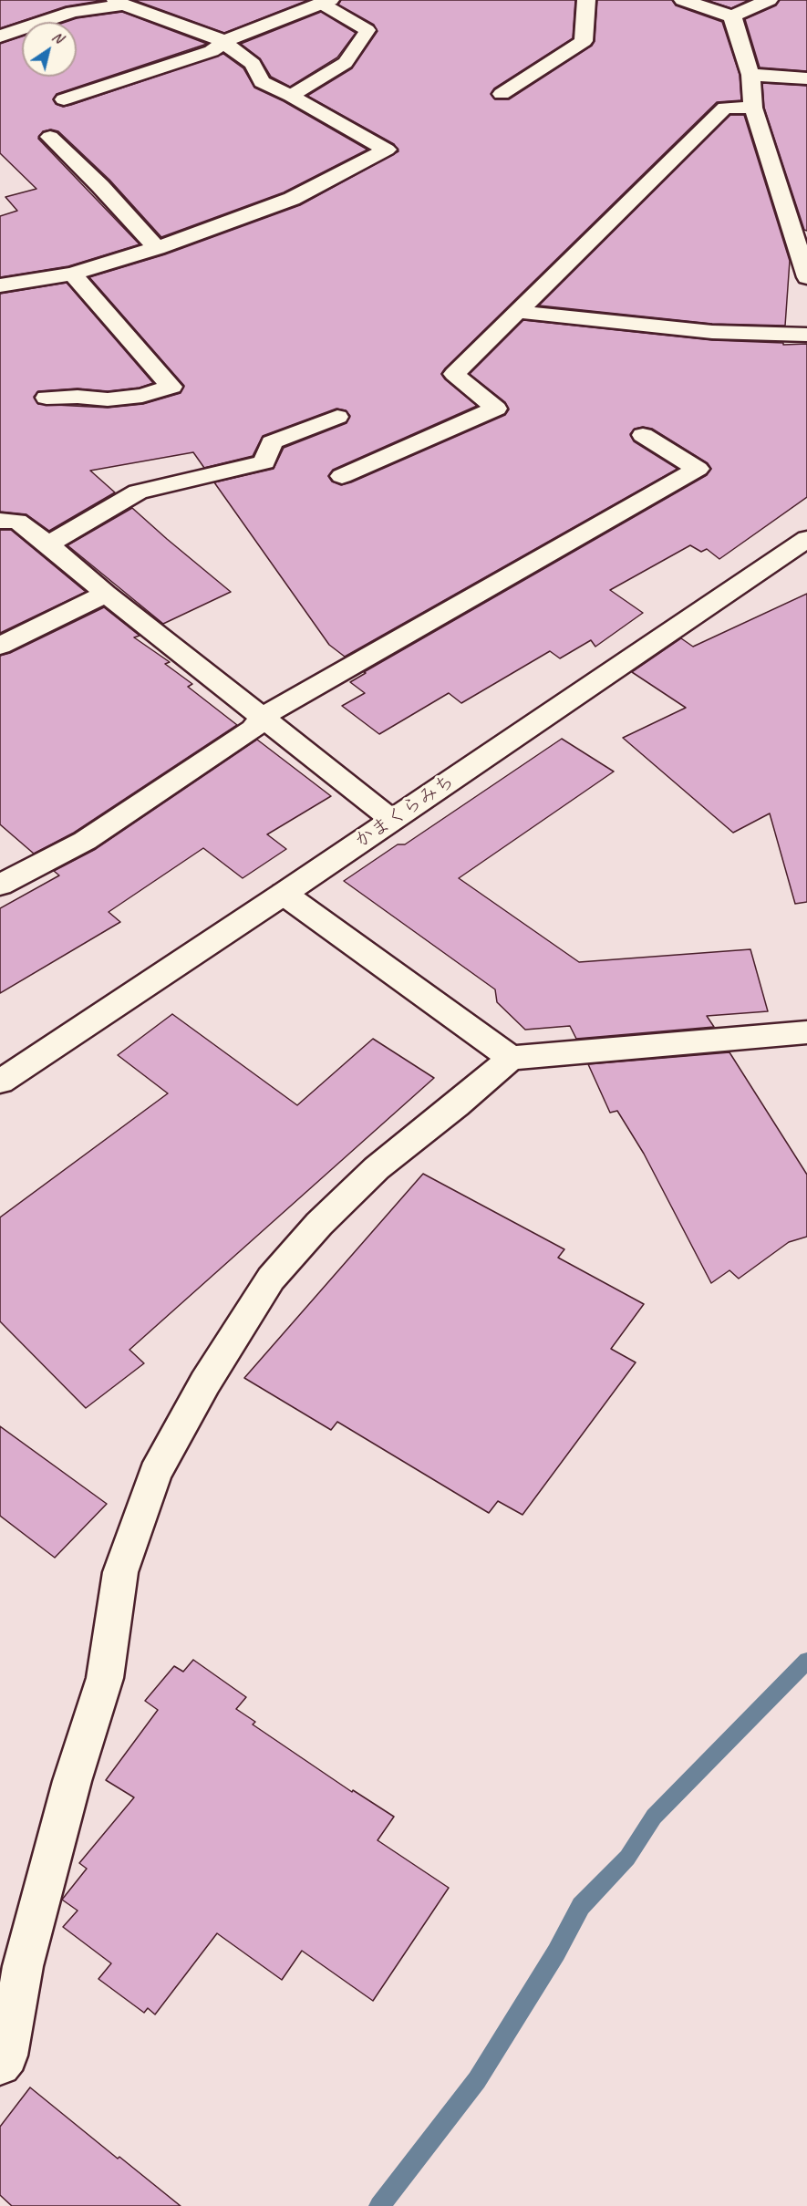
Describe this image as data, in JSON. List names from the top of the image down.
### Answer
{
  "streets": {
    "street": ["かまくらみち"]
  },
  "north": "top right"
}
